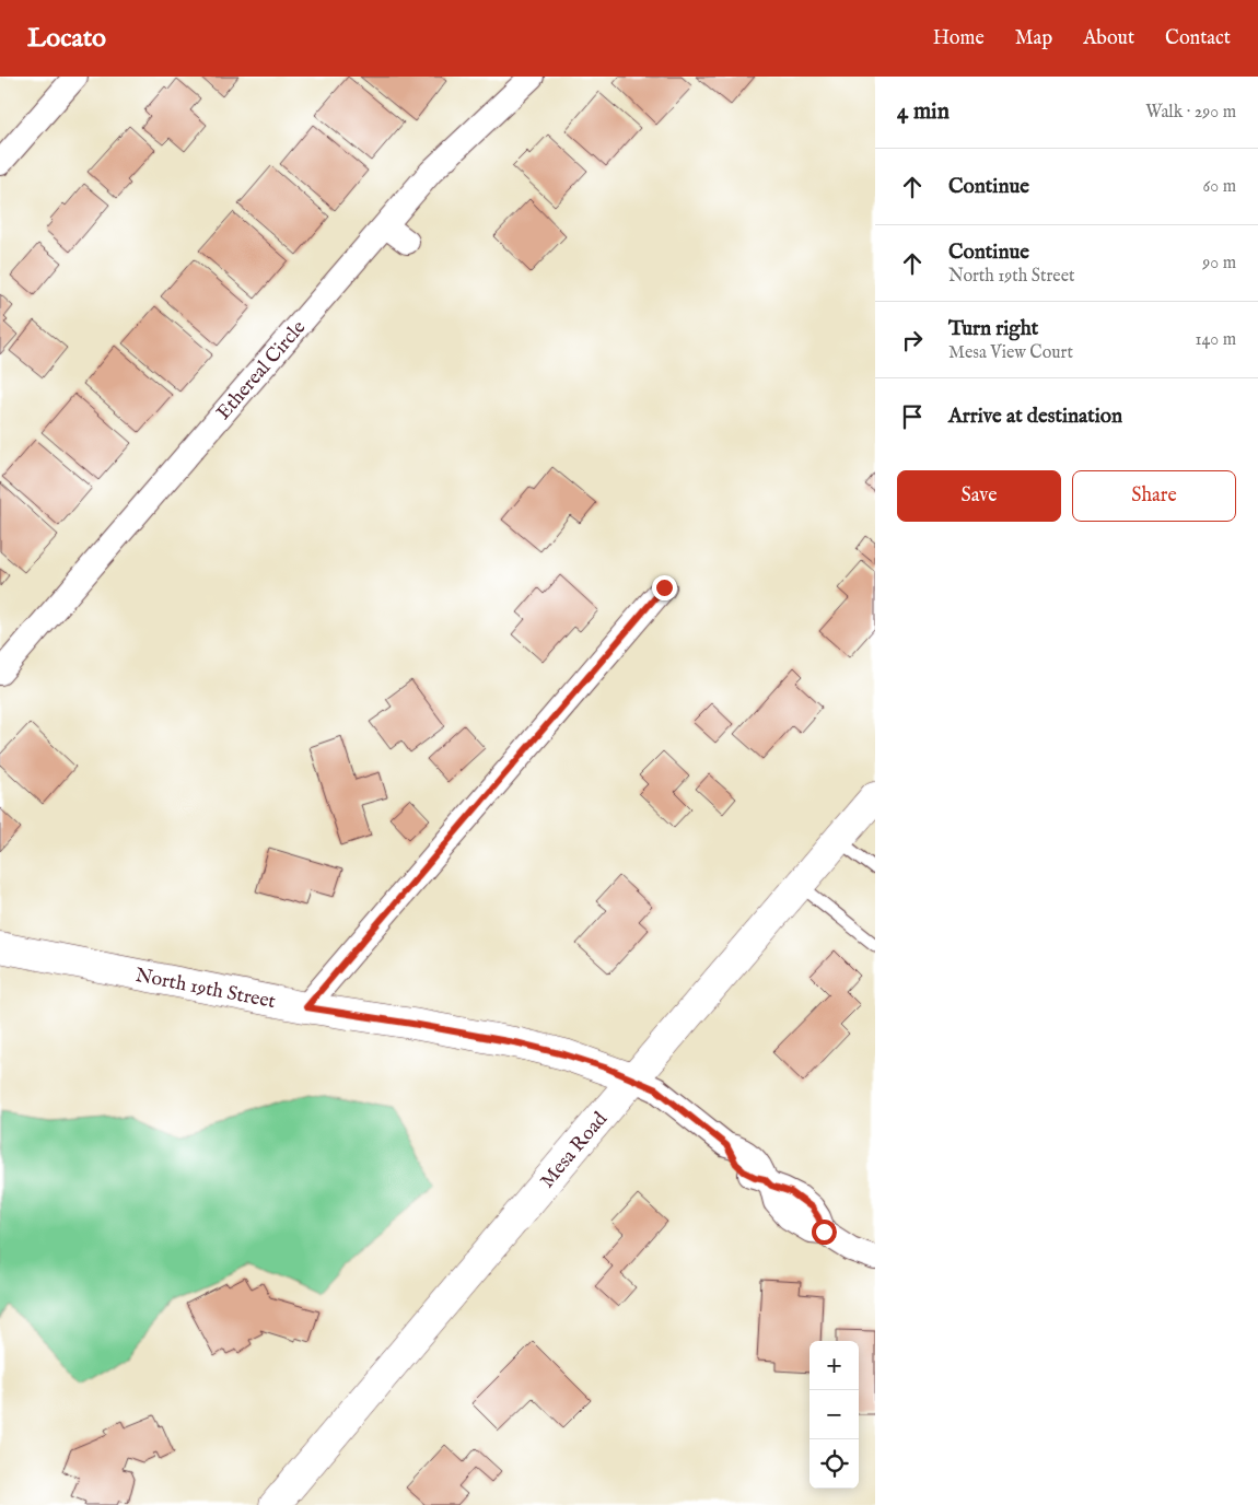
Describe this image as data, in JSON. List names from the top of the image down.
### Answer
{
  "streets": {
    "main road": ["North 19th Street", "Mesa Road"],
    "street": ["Ethereal Circle"]
  },
  "crossings": [
    ["North 19th Street", "Mesa Road"]
  ],
  "page": {
    "header": "Locato",
    "nav": [
      "Home",
      "Map",
      "About",
      "Contact"
    ],
    "heading": ["4 min", "Walk · 290 m"],
    "list": [
      ["Continue", "60 m"],
      ["Continue", "North 19th Street", "90 m"],
      ["Turn right", "Mesa View Court", "140 m"],
      "Arrive at destination"
    ],
    "buttons": ["Save", "Share"],
    "map_buttons": ["+", "−"]
  }
}
